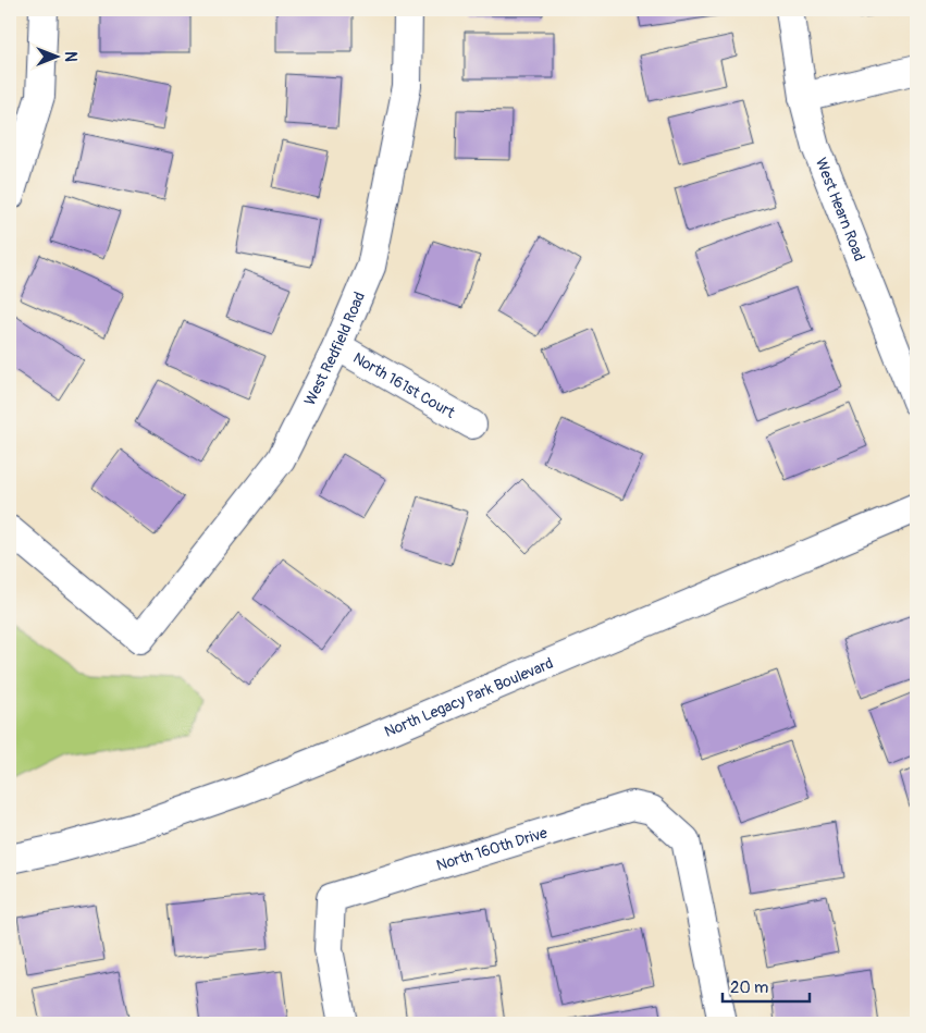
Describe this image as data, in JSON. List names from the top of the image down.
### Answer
{
  "streets": {
    "street": [
      "West Hearn Road",
      "West Redfield Road",
      "North 161st Court",
      "North Legacy Park Boulevard",
      "North 160th Drive"
    ]
  },
  "crossings": [
    ["West Redfield Road", "North 161st Court"]
  ],
  "scale_bar": "20 m",
  "north": "right"
}
